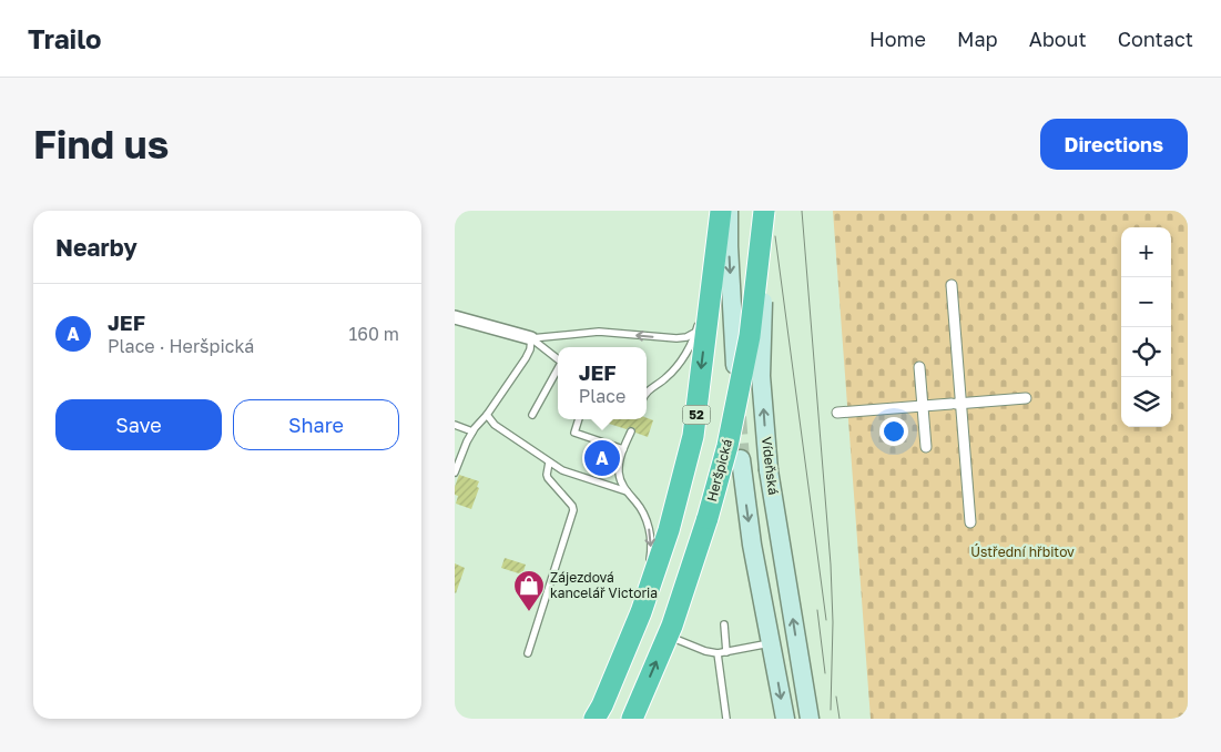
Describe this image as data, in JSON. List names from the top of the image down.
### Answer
{
  "streets": {
    "highway": ["52", "Heršpická"],
    "main road": ["Vídeňská"]
  },
  "crossings": [
    ["Vídeňská", "Heršpická"]
  ],
  "parks": ["Ústřední hřbitov"],
  "places": {
    "shop": ["Zájezdová kancelář Victoria"]
  },
  "page": {
    "header": "Trailo",
    "nav": [
      "Home",
      "Map",
      "About",
      "Contact"
    ],
    "buttons": [
      "Directions",
      ["Save", "Share"]
    ],
    "title": "Find us",
    "heading": "Nearby",
    "map_buttons": ["+", "−"],
    "list": [
      {
        "mark": "A",
        "name": "JEF",
        "note": "Place · Heršpická",
        "value": "160 m"
      }
    ],
    "popup": ["JEF", "Place"],
    "pins": "A"
  }
}
